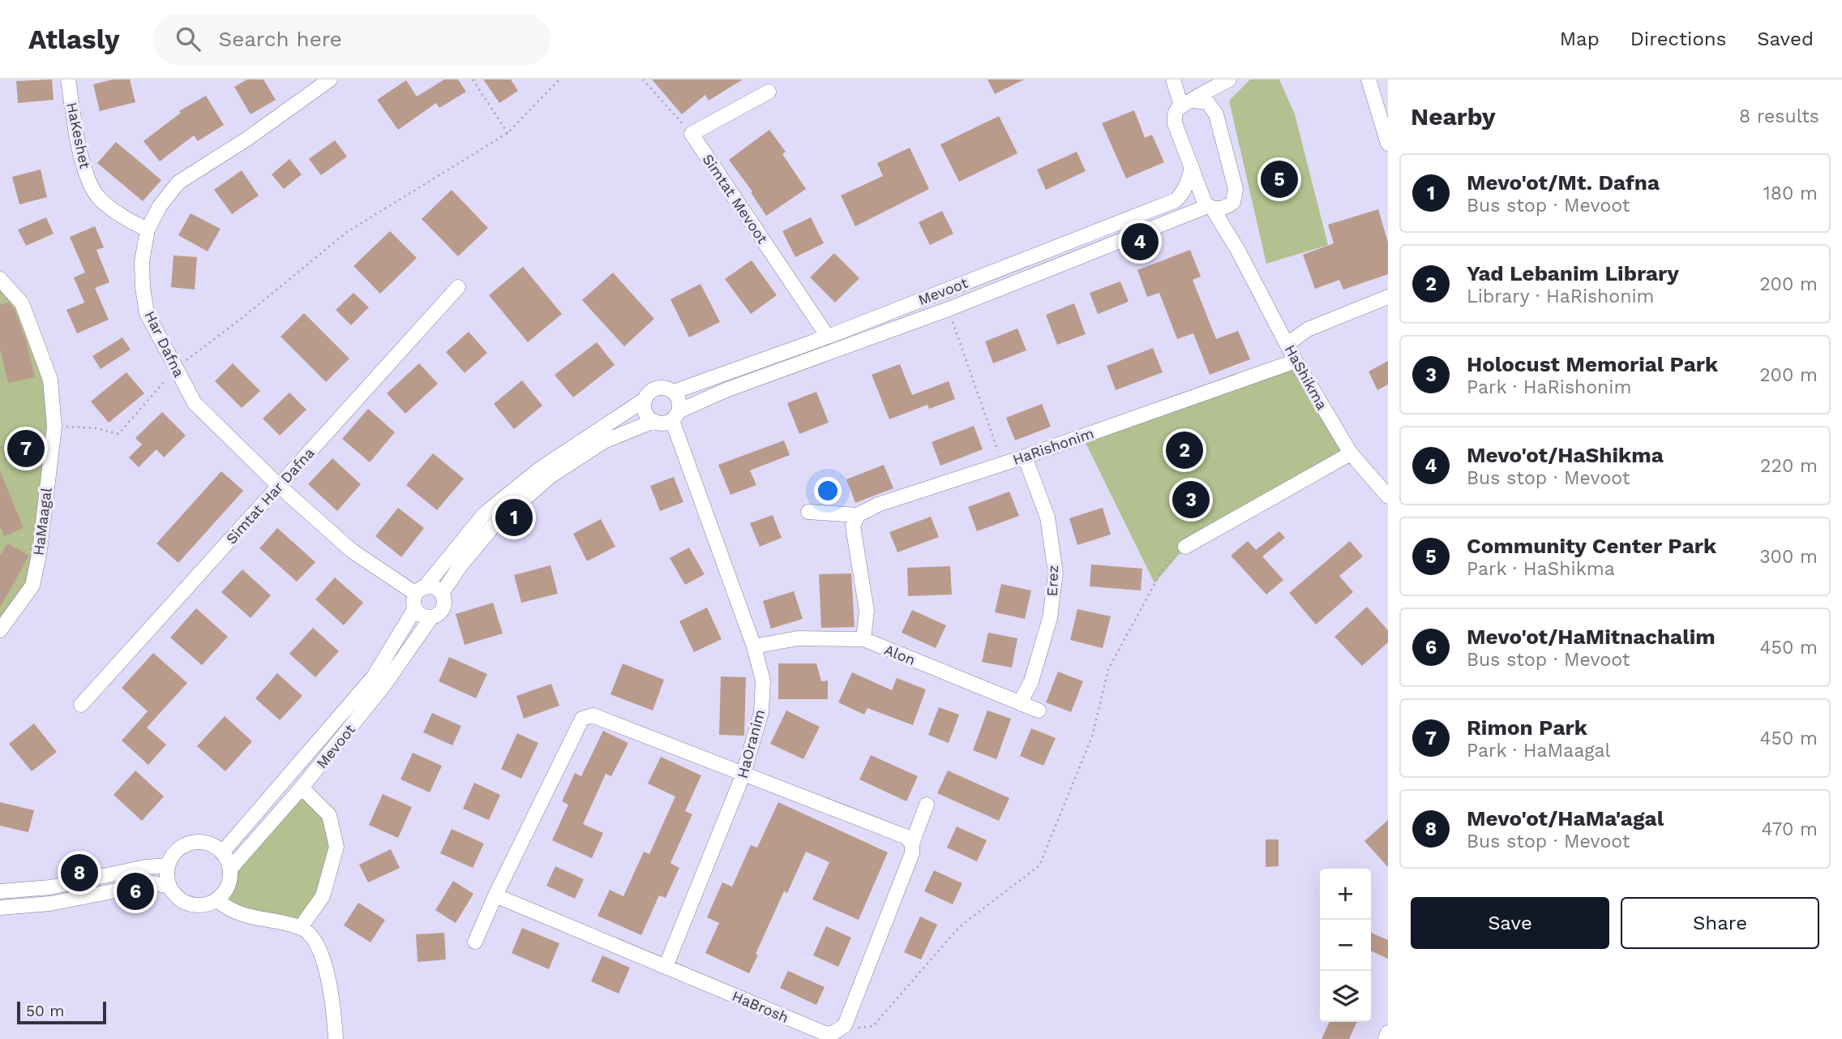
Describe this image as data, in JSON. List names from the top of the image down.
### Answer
{
  "streets": {
    "street": [
      "HaKeshet",
      "Simtat Mevoot",
      "Mevoot",
      "Har Dafna",
      "HaShikma",
      "HaRishonim",
      "Simtat Har Dafna",
      "HaMaagal",
      "Erez",
      "Alon",
      "HaOranim",
      "HaBrosh"
    ]
  },
  "crossings": [
    ["HaKeshet", "Har Dafna"],
    ["Simtat Mevoot", "Mevoot"],
    ["Mevoot", "Har Dafna"],
    ["Mevoot", "HaShikma"],
    ["Mevoot", "HaOranim"],
    ["Har Dafna", "Simtat Har Dafna"],
    ["HaShikma", "HaRishonim"],
    ["HaRishonim", "Erez"],
    ["Erez", "Alon"],
    ["Alon", "HaOranim"],
    ["HaOranim", "HaBrosh"]
  ],
  "scale_bar": "50 m",
  "page": {
    "header": "Atlasly",
    "search": "Search here",
    "nav": ["Map", "Directions", "Saved"],
    "heading": ["Nearby", "8 results"],
    "list": [
      {
        "mark": "1",
        "name": "Mevo'ot/Mt. Dafna",
        "note": "Bus stop · Mevoot",
        "value": "180 m"
      },
      {
        "mark": "2",
        "name": "Yad Lebanim Library",
        "note": "Library · HaRishonim",
        "value": "200 m"
      },
      {
        "mark": "3",
        "name": "Holocust Memorial Park",
        "note": "Park · HaRishonim",
        "value": "200 m"
      },
      {
        "mark": "4",
        "name": "Mevo'ot/HaShikma",
        "note": "Bus stop · Mevoot",
        "value": "220 m"
      },
      {
        "mark": "5",
        "name": "Community Center Park",
        "note": "Park · HaShikma",
        "value": "300 m"
      },
      {
        "mark": "6",
        "name": "Mevo'ot/HaMitnachalim",
        "note": "Bus stop · Mevoot",
        "value": "450 m"
      },
      {
        "mark": "7",
        "name": "Rimon Park",
        "note": "Park · HaMaagal",
        "value": "450 m"
      },
      {
        "mark": "8",
        "name": "Mevo'ot/HaMa'agal",
        "note": "Bus stop · Mevoot",
        "value": "470 m"
      }
    ],
    "pins": [
      "5",
      "4",
      "7",
      "2",
      "3",
      "1",
      "8",
      "6"
    ],
    "map_buttons": ["+", "−"],
    "buttons": ["Save", "Share"],
    "scale": "50 m"
  }
}
